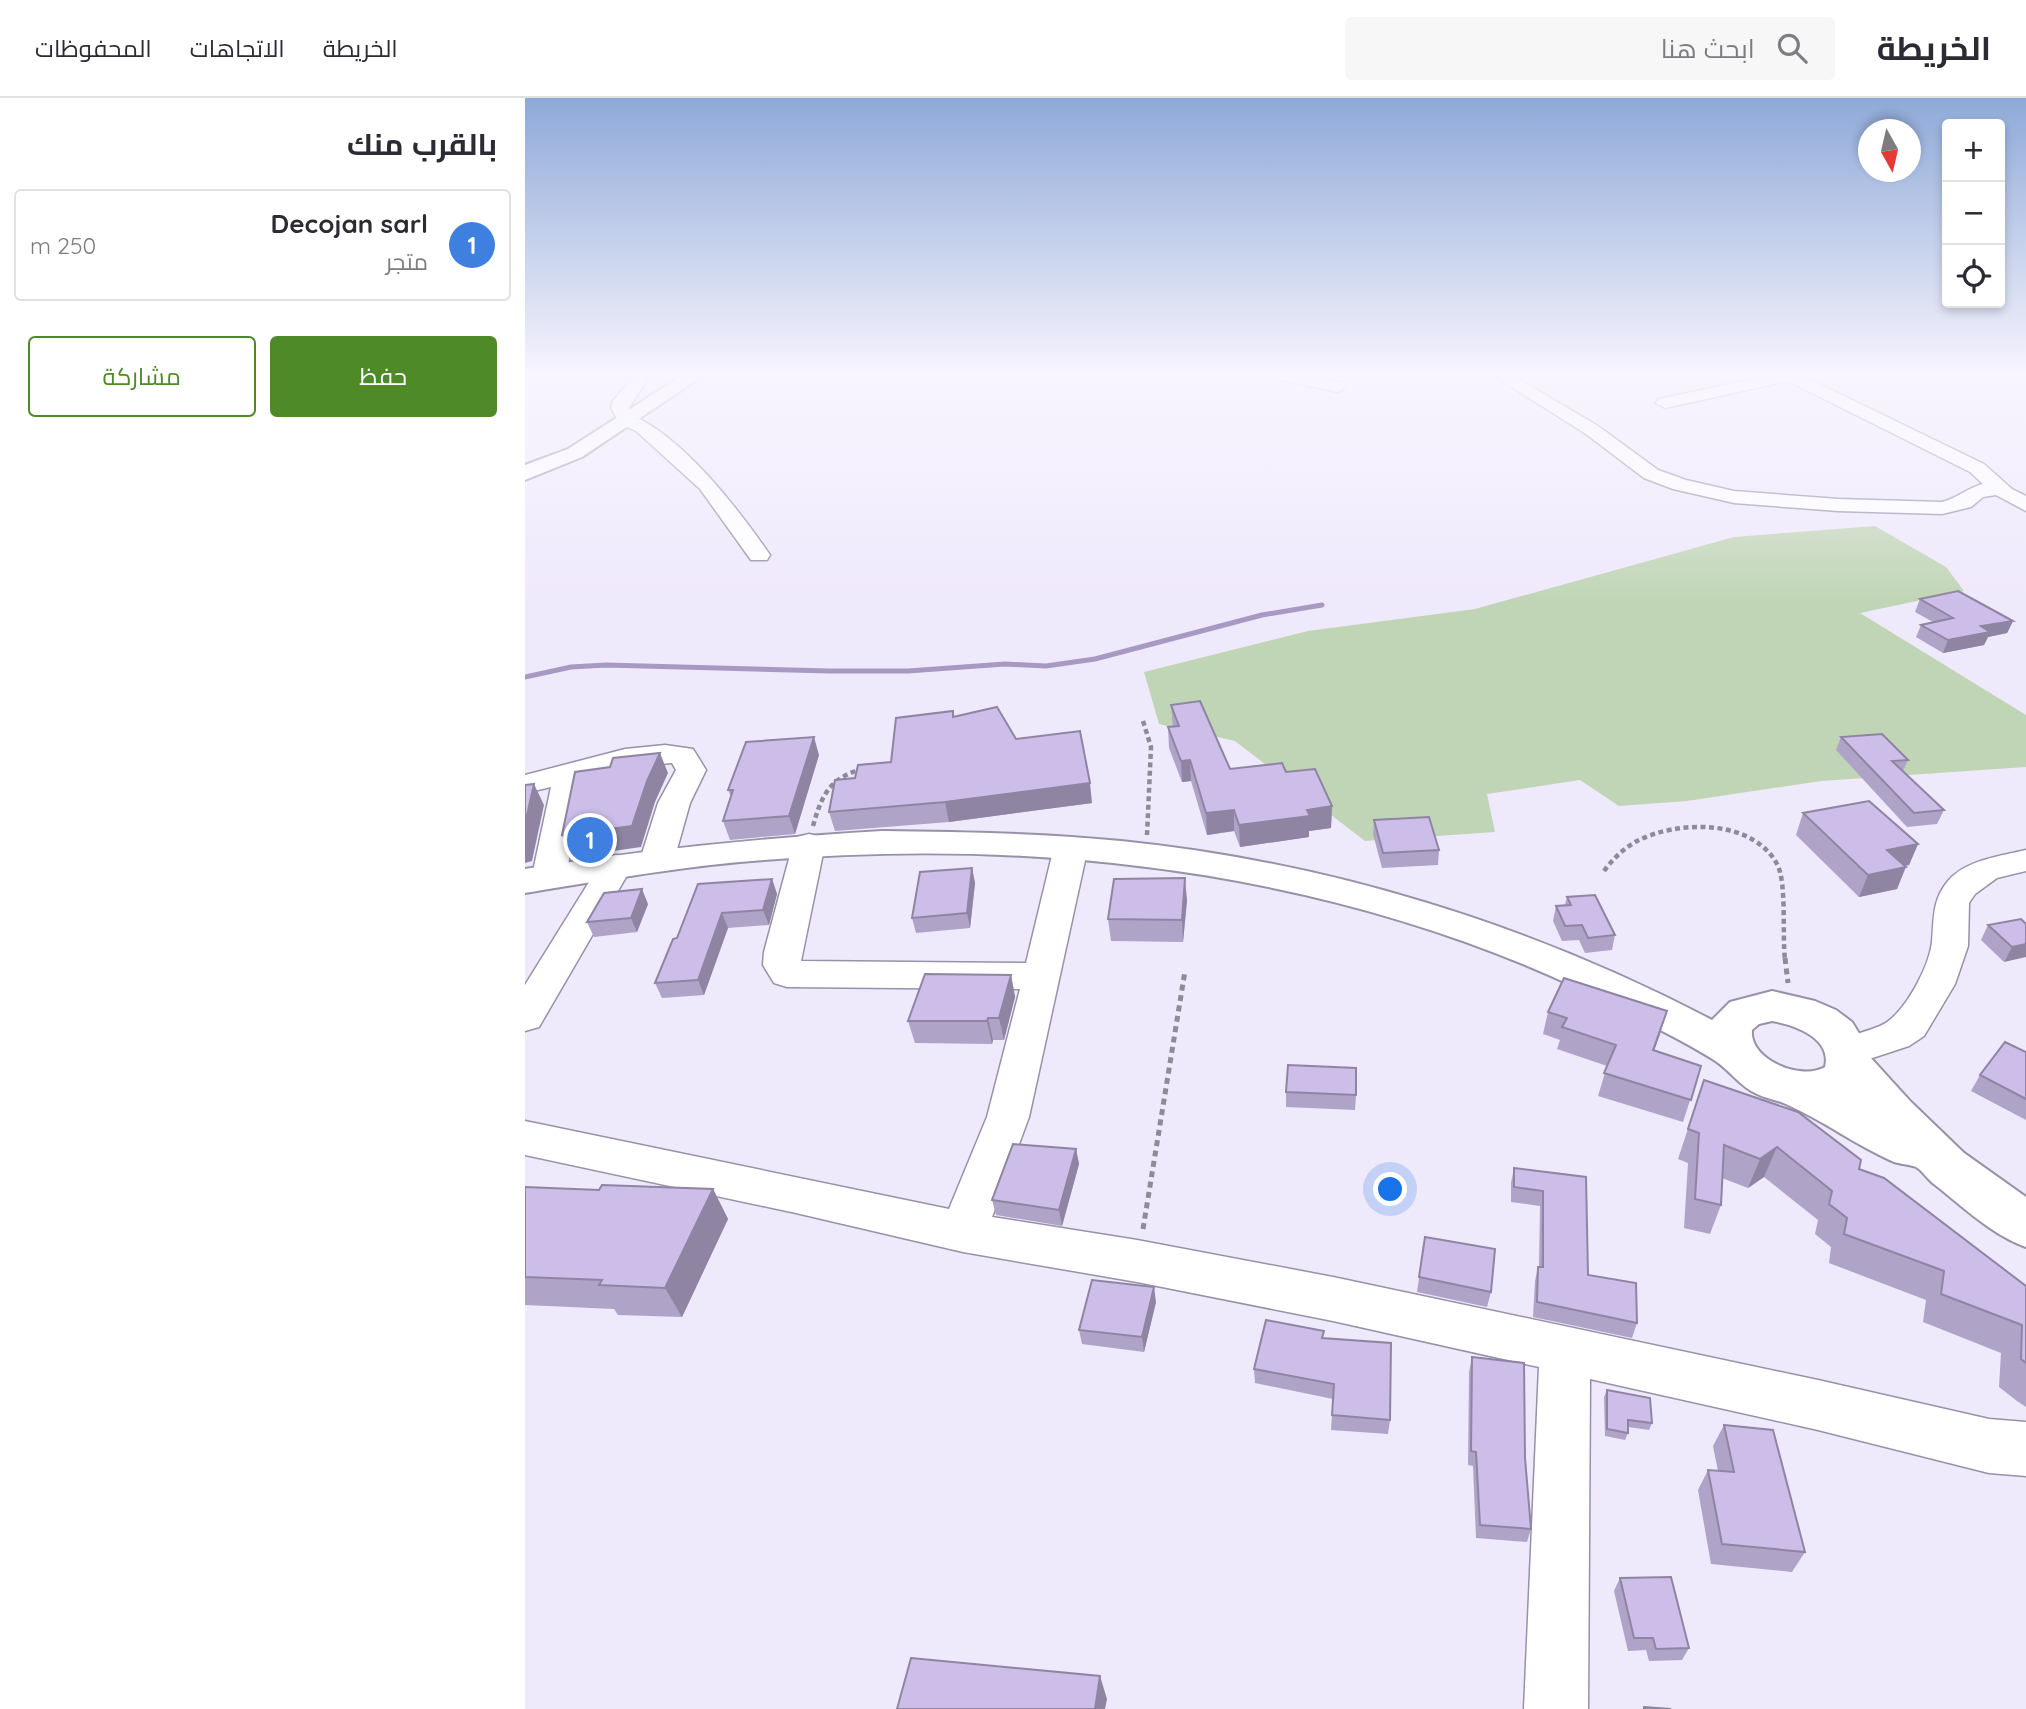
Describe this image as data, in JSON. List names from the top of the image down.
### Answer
{
  "north": "bottom",
  "page": {
    "header": "الخريطة",
    "search": "ابحث هنا",
    "nav": ["الخريطة", "الاتجاهات", "المحفوظات"],
    "heading": "بالقرب منك",
    "map_buttons": ["+", "−"],
    "list": [
      {
        "mark": "1",
        "name": "Decojan sarl",
        "note": "متجر",
        "value": "250 m"
      }
    ],
    "buttons": ["حفظ", "مشاركة"],
    "pins": "1"
  }
}
